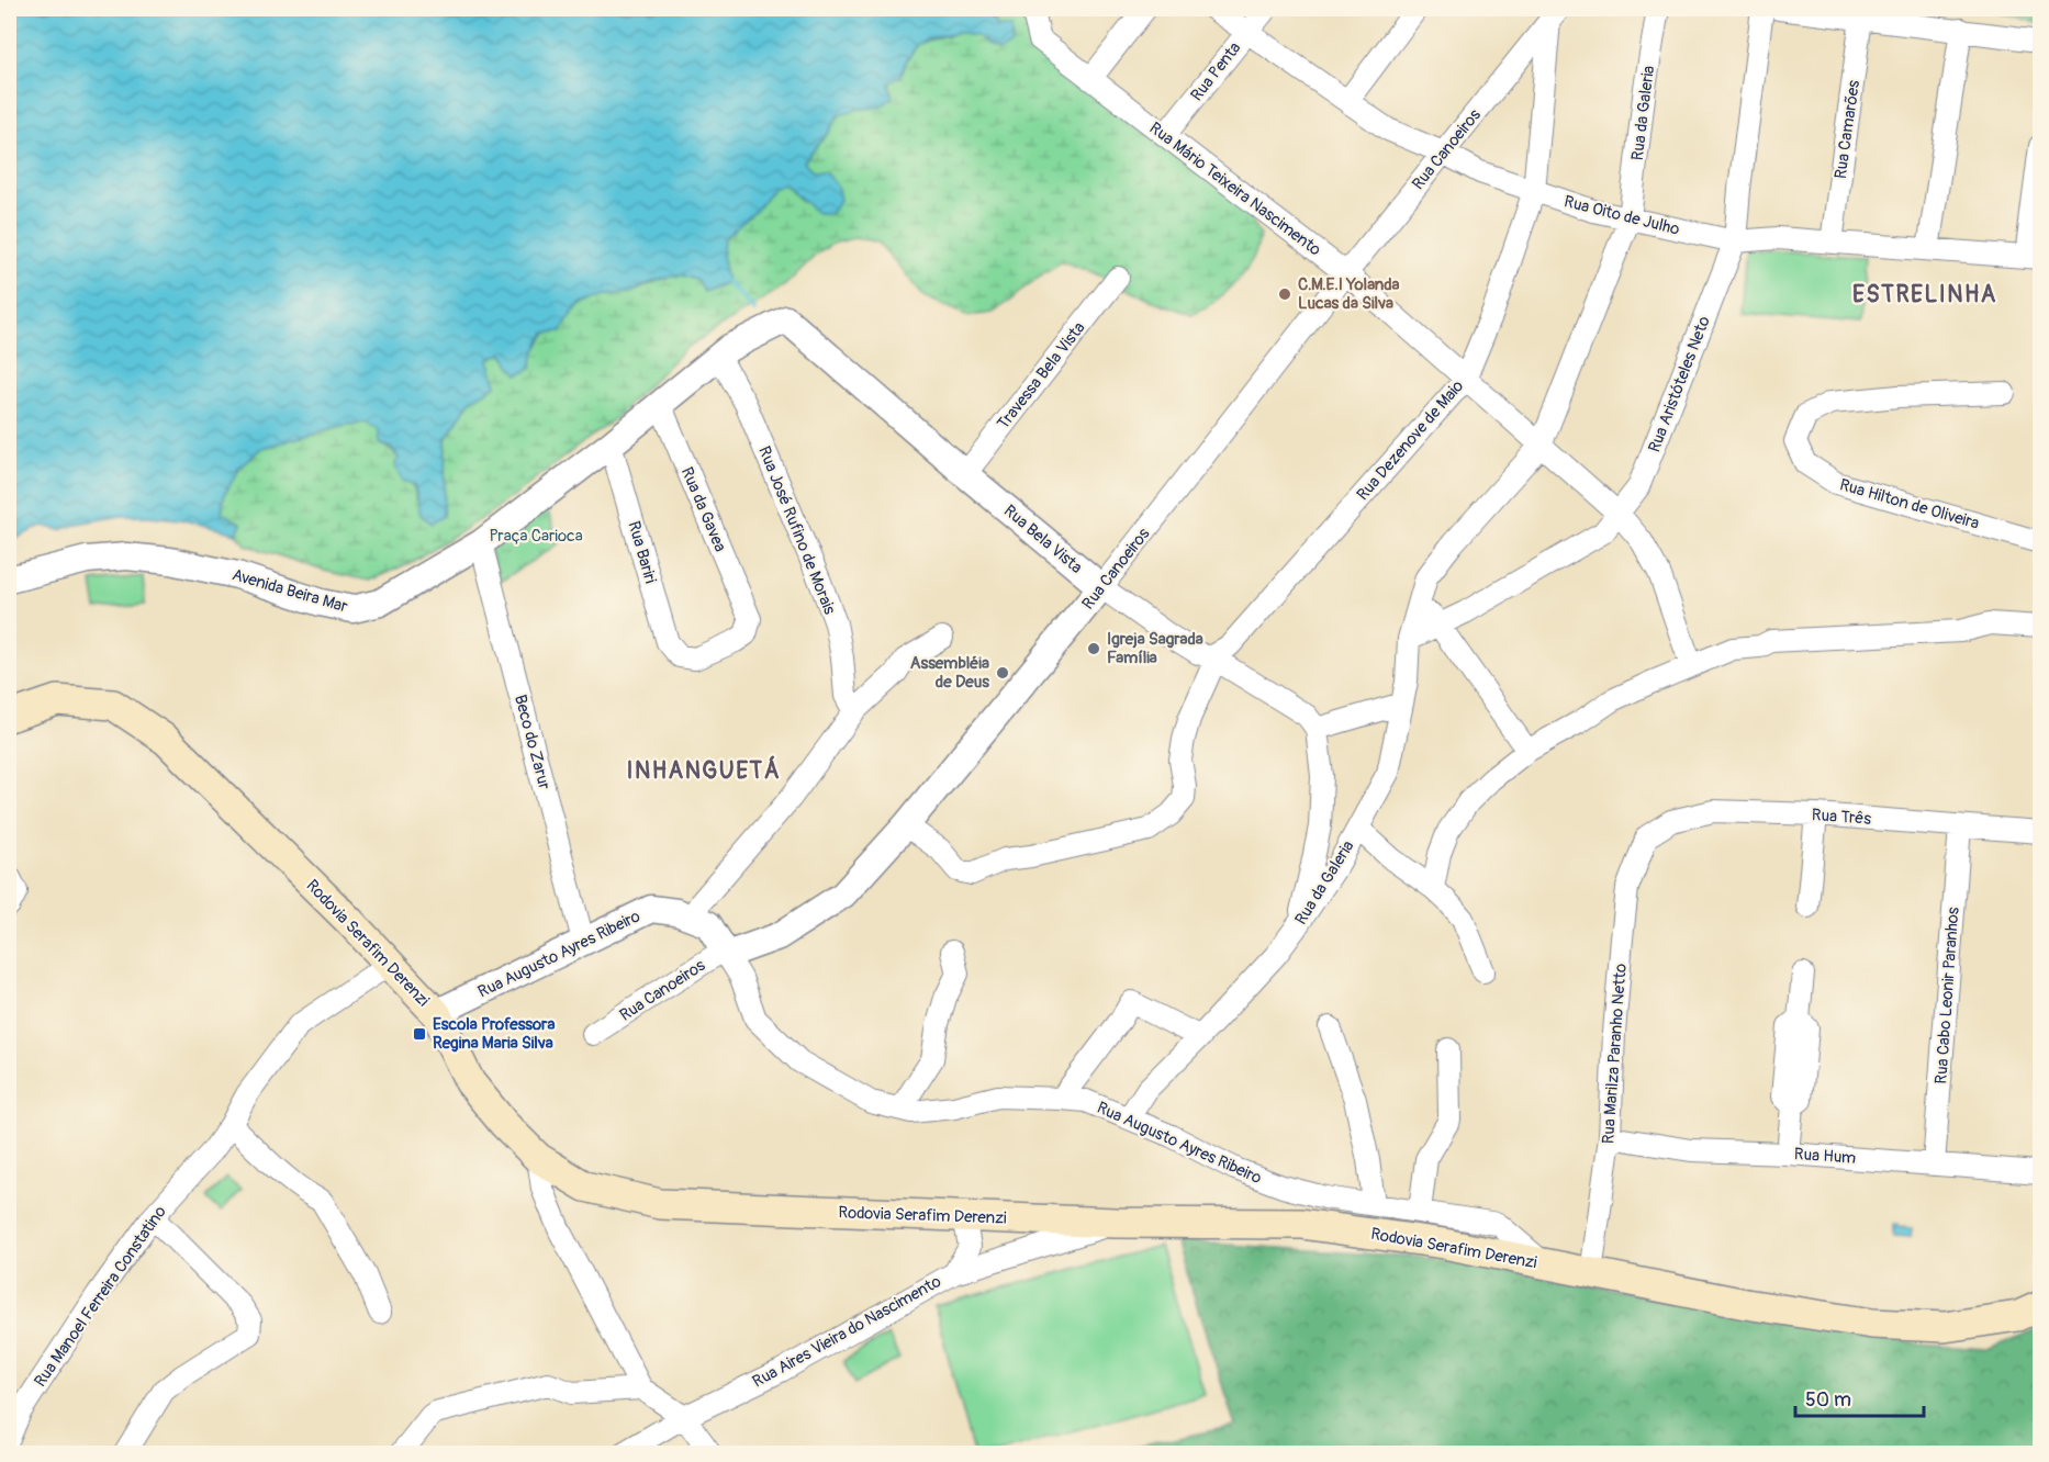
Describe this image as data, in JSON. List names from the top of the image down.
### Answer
{
  "streets": {
    "main road": ["Rodovia Serafim Derenzi"],
    "street": [
      "Rua Penta",
      "Rua da Galeria",
      "Rua Camarões",
      "Rua Canoeiros",
      "Rua Mário Teixeira Nascimento",
      "Rua Oito de Julho",
      "Travessa Bela Vista",
      "Rua Aristóteles Neto",
      "Rua Dezenove de Maio",
      "Rua Hilton de Oliveira",
      "Rua da Gavea",
      "Rua José Rufino de Morais",
      "Rua Bela Vista",
      "Rua Bariri",
      "Avenida Beira Mar",
      "Beco do Zarur",
      "Rua Três",
      "Rua Augusto Ayres Ribeiro",
      "Rua Cabo Leonir Paranhos",
      "Rua Marilza Paranho Netto",
      "Rua Hum",
      "Rua Manoel Ferreira Constatino",
      "Rua Aires Vieira do Nascimento"
    ]
  },
  "crossings": [
    ["Rua Penta", "Rua Mário Teixeira Nascimento"],
    ["Rua Penta", "Rua Oito de Julho"],
    ["Rua da Galeria", "Rua Mário Teixeira Nascimento"],
    ["Rua da Galeria", "Rua Oito de Julho"],
    ["Rua da Galeria", "Rua Aristóteles Neto"],
    ["Rua da Galeria", "Rua Augusto Ayres Ribeiro"],
    ["Rua Camarões", "Rua Oito de Julho"],
    ["Rua Canoeiros", "Rua Mário Teixeira Nascimento"],
    ["Rua Canoeiros", "Rua Oito de Julho"],
    ["Rua Canoeiros", "Rua Dezenove de Maio"],
    ["Rua Canoeiros", "Rua Bela Vista"],
    ["Rua Canoeiros", "Rua Augusto Ayres Ribeiro"],
    ["Rua Mário Teixeira Nascimento", "Rua Aristóteles Neto"],
    ["Rua Mário Teixeira Nascimento", "Rua Dezenove de Maio"],
    ["Rua Oito de Julho", "Rua Aristóteles Neto"],
    ["Rua Oito de Julho", "Rua Dezenove de Maio"],
    ["Travessa Bela Vista", "Rua Bela Vista"],
    ["Rua Dezenove de Maio", "Rua Bela Vista"],
    ["Rua da Gavea", "Rua Bariri"],
    ["Rua da Gavea", "Avenida Beira Mar"],
    ["Rua José Rufino de Morais", "Avenida Beira Mar"],
    ["Rua Bela Vista", "Avenida Beira Mar"],
    ["Rua Bariri", "Avenida Beira Mar"],
    ["Avenida Beira Mar", "Beco do Zarur"],
    ["Beco do Zarur", "Rua Augusto Ayres Ribeiro"],
    ["Rua Três", "Rua Cabo Leonir Paranhos"],
    ["Rua Três", "Rua Marilza Paranho Netto"],
    ["Rodovia Serafim Derenzi", "Rua Augusto Ayres Ribeiro"],
    ["Rodovia Serafim Derenzi", "Rua Marilza Paranho Netto"],
    ["Rodovia Serafim Derenzi", "Rua Manoel Ferreira Constatino"],
    ["Rodovia Serafim Derenzi", "Rua Aires Vieira do Nascimento"],
    ["Rua Cabo Leonir Paranhos", "Rua Hum"],
    ["Rua Marilza Paranho Netto", "Rua Hum"]
  ],
  "districts": ["ESTRELINHA", "INHANGUETÁ"],
  "parks": ["Praça Carioca"],
  "places": {
    "other": ["C.M.E.I Yolanda Lucas da Silva", "Igreja Sagrada Família", "Assembléia de Deus"],
    "transit": ["Escola Professora Regina Maria Silva"]
  },
  "scale_bar": "50 m"
}
